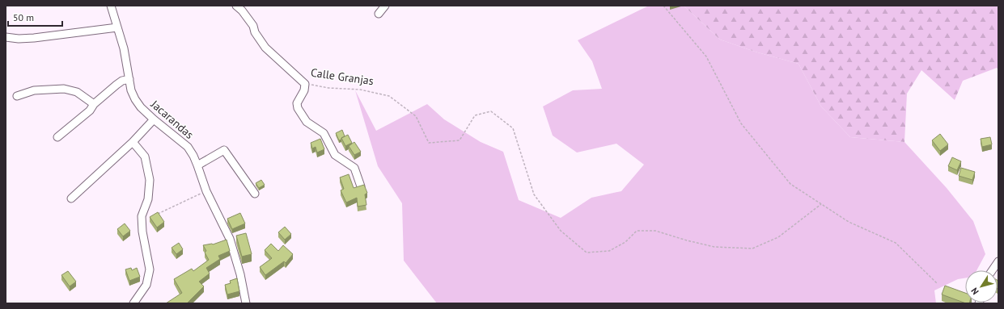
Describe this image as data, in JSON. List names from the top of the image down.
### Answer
{
  "streets": {
    "street": ["Calle Granjas", "Jacarandas"]
  },
  "scale_bar": "50 m",
  "north": "bottom left"
}
